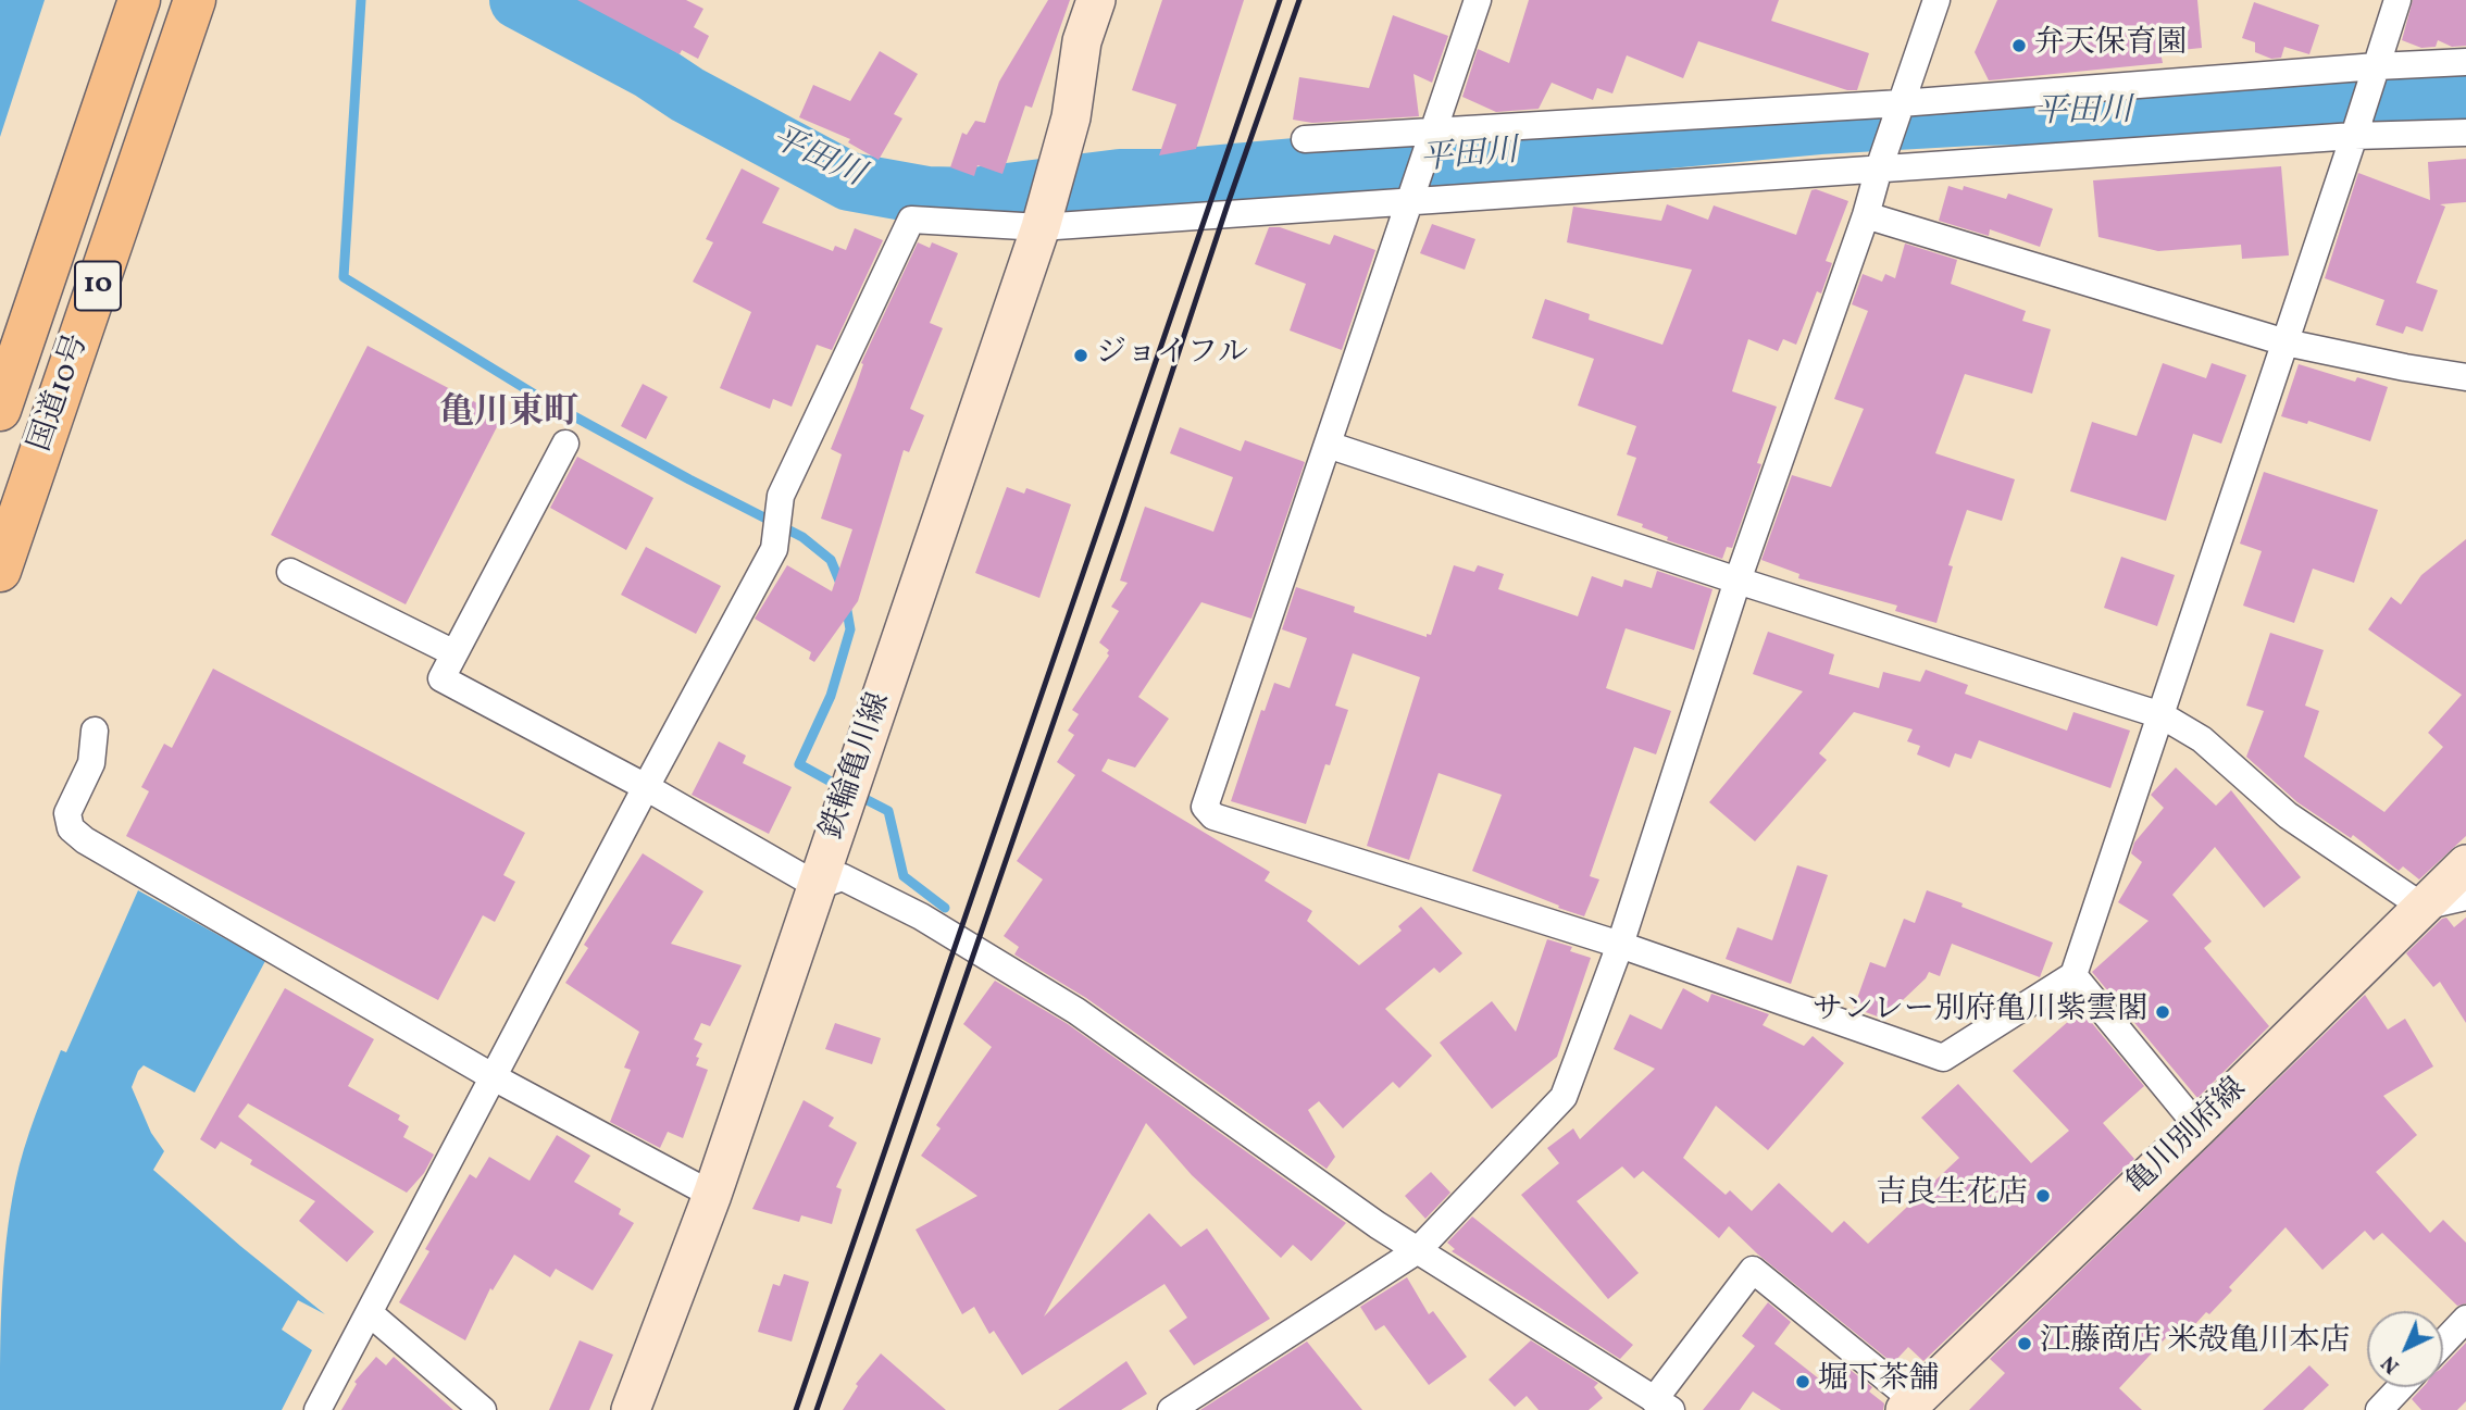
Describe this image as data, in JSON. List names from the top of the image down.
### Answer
{
  "streets": {
    "highway": ["10", "国道10号"],
    "main road": ["鉄輪亀川線", "亀川別府線"]
  },
  "districts": ["亀川東町"],
  "water": ["平田川"],
  "places": [
    "弁天保育園",
    "ジョイフル",
    "サンレー別府亀川紫雲閣",
    "吉良生花店",
    "江藤商店 米殻亀川本店",
    "堀下茶舗"
  ],
  "north": "bottom left"
}
